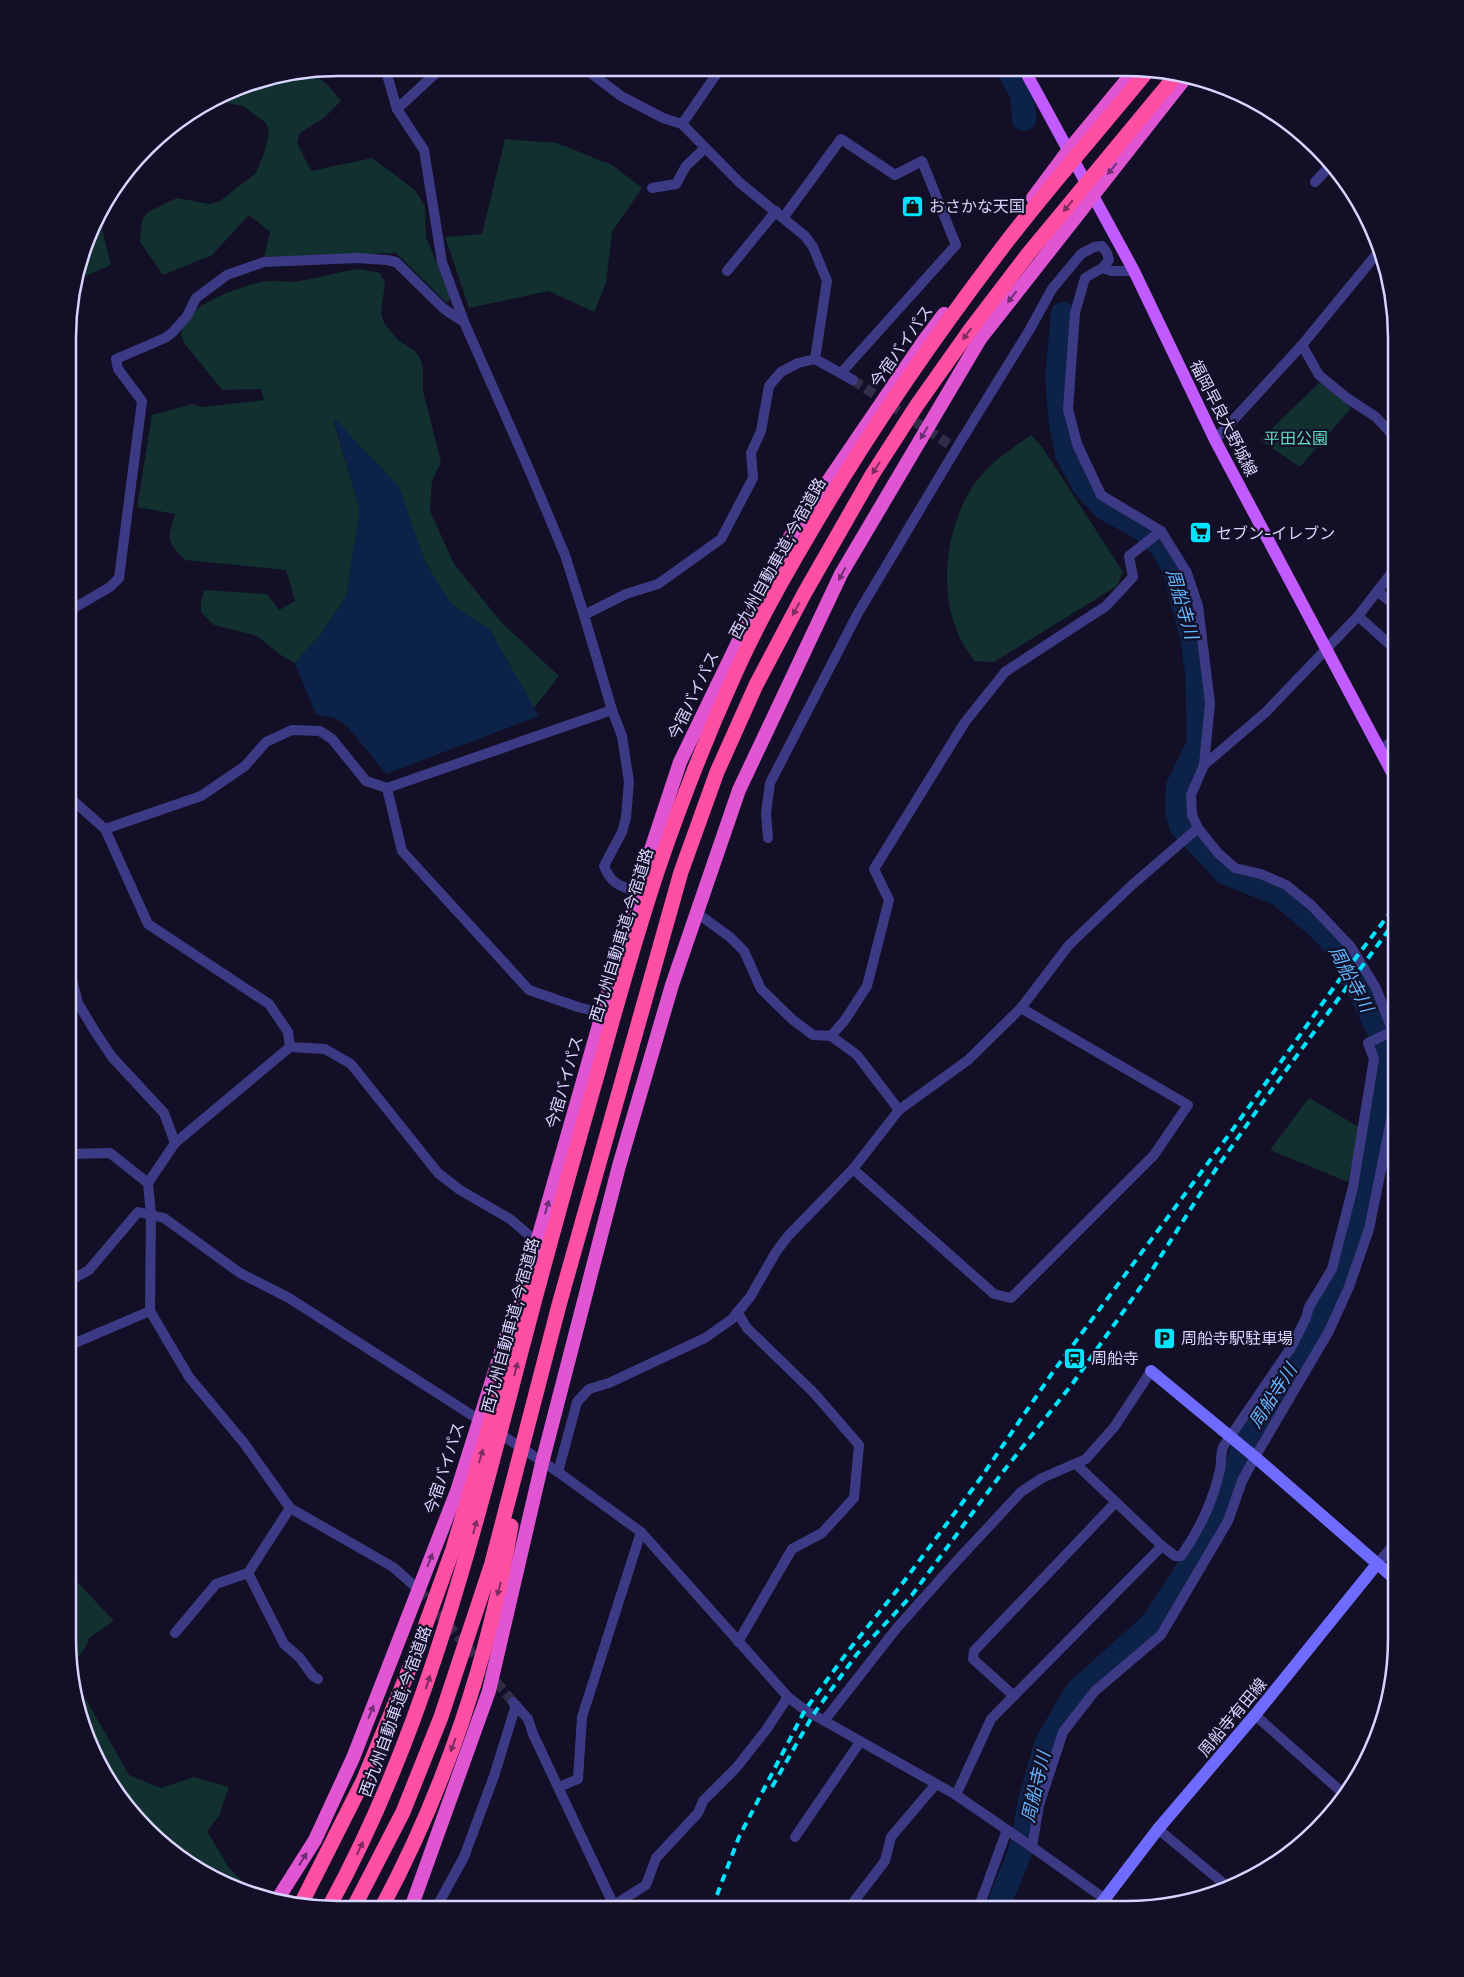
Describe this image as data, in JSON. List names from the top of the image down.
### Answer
{
  "streets": {
    "highway": ["今宿バイパス", "西九州自動車道;今宿道路"],
    "main road": ["福岡早良大野城線", "周船寺有田線"]
  },
  "crossings": [
    ["今宿バイパス", "福岡早良大野城線"]
  ],
  "water": ["周船寺川"],
  "parks": ["平田公園"],
  "places": {
    "shop": ["おさかな天国"],
    "supermarket": ["セブン-イレブン"],
    "parking": ["周船寺駅駐車場"],
    "station": ["周船寺"]
  }
}
